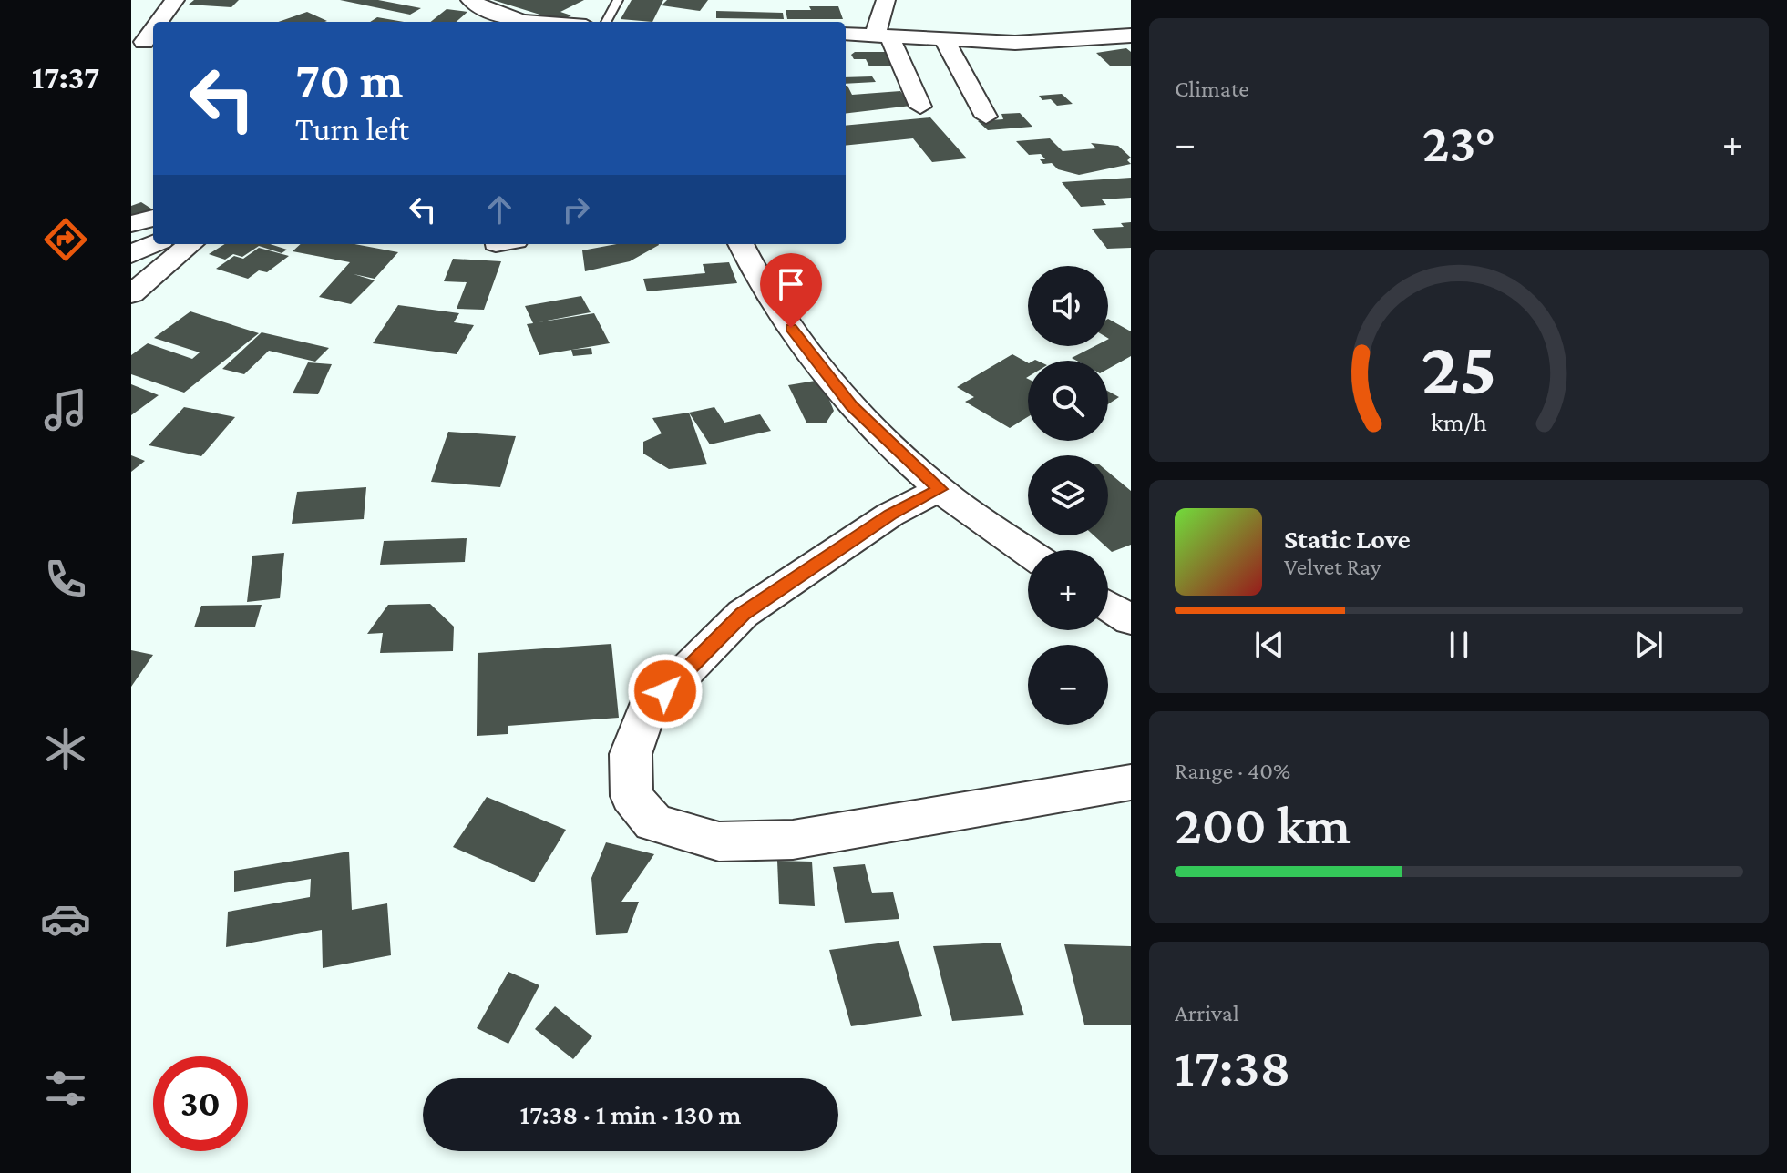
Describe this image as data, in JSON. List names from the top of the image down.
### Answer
{
  "page": {
    "tabs": "17:37",
    "tile": [
      "Climate",
      ["Range · 40%", "200 km"],
      ["Arrival", "17:38"]
    ],
    "turn": ["70 m", "Turn left"],
    "heat": ["−", "23°", "+"],
    "map_buttons": ["+", "−"],
    "song": ["Static Love", "Velvet Ray"],
    "limit": "30",
    "trip": "17:38 · 1 min · 130 m",
    "gauge": ["25", "km/h"]
  }
}
